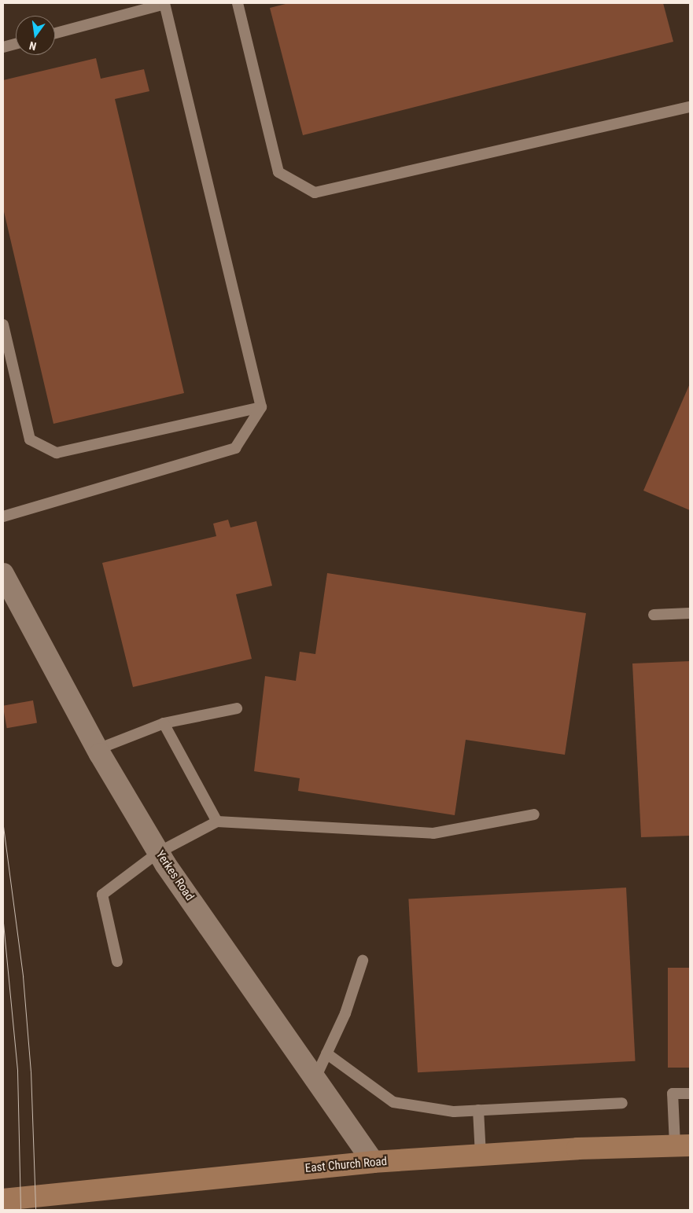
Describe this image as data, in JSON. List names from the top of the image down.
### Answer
{
  "streets": {
    "street": ["Yerkes Road", "East Church Road"]
  },
  "crossings": [
    ["Yerkes Road", "East Church Road"]
  ],
  "north": "bottom"
}
